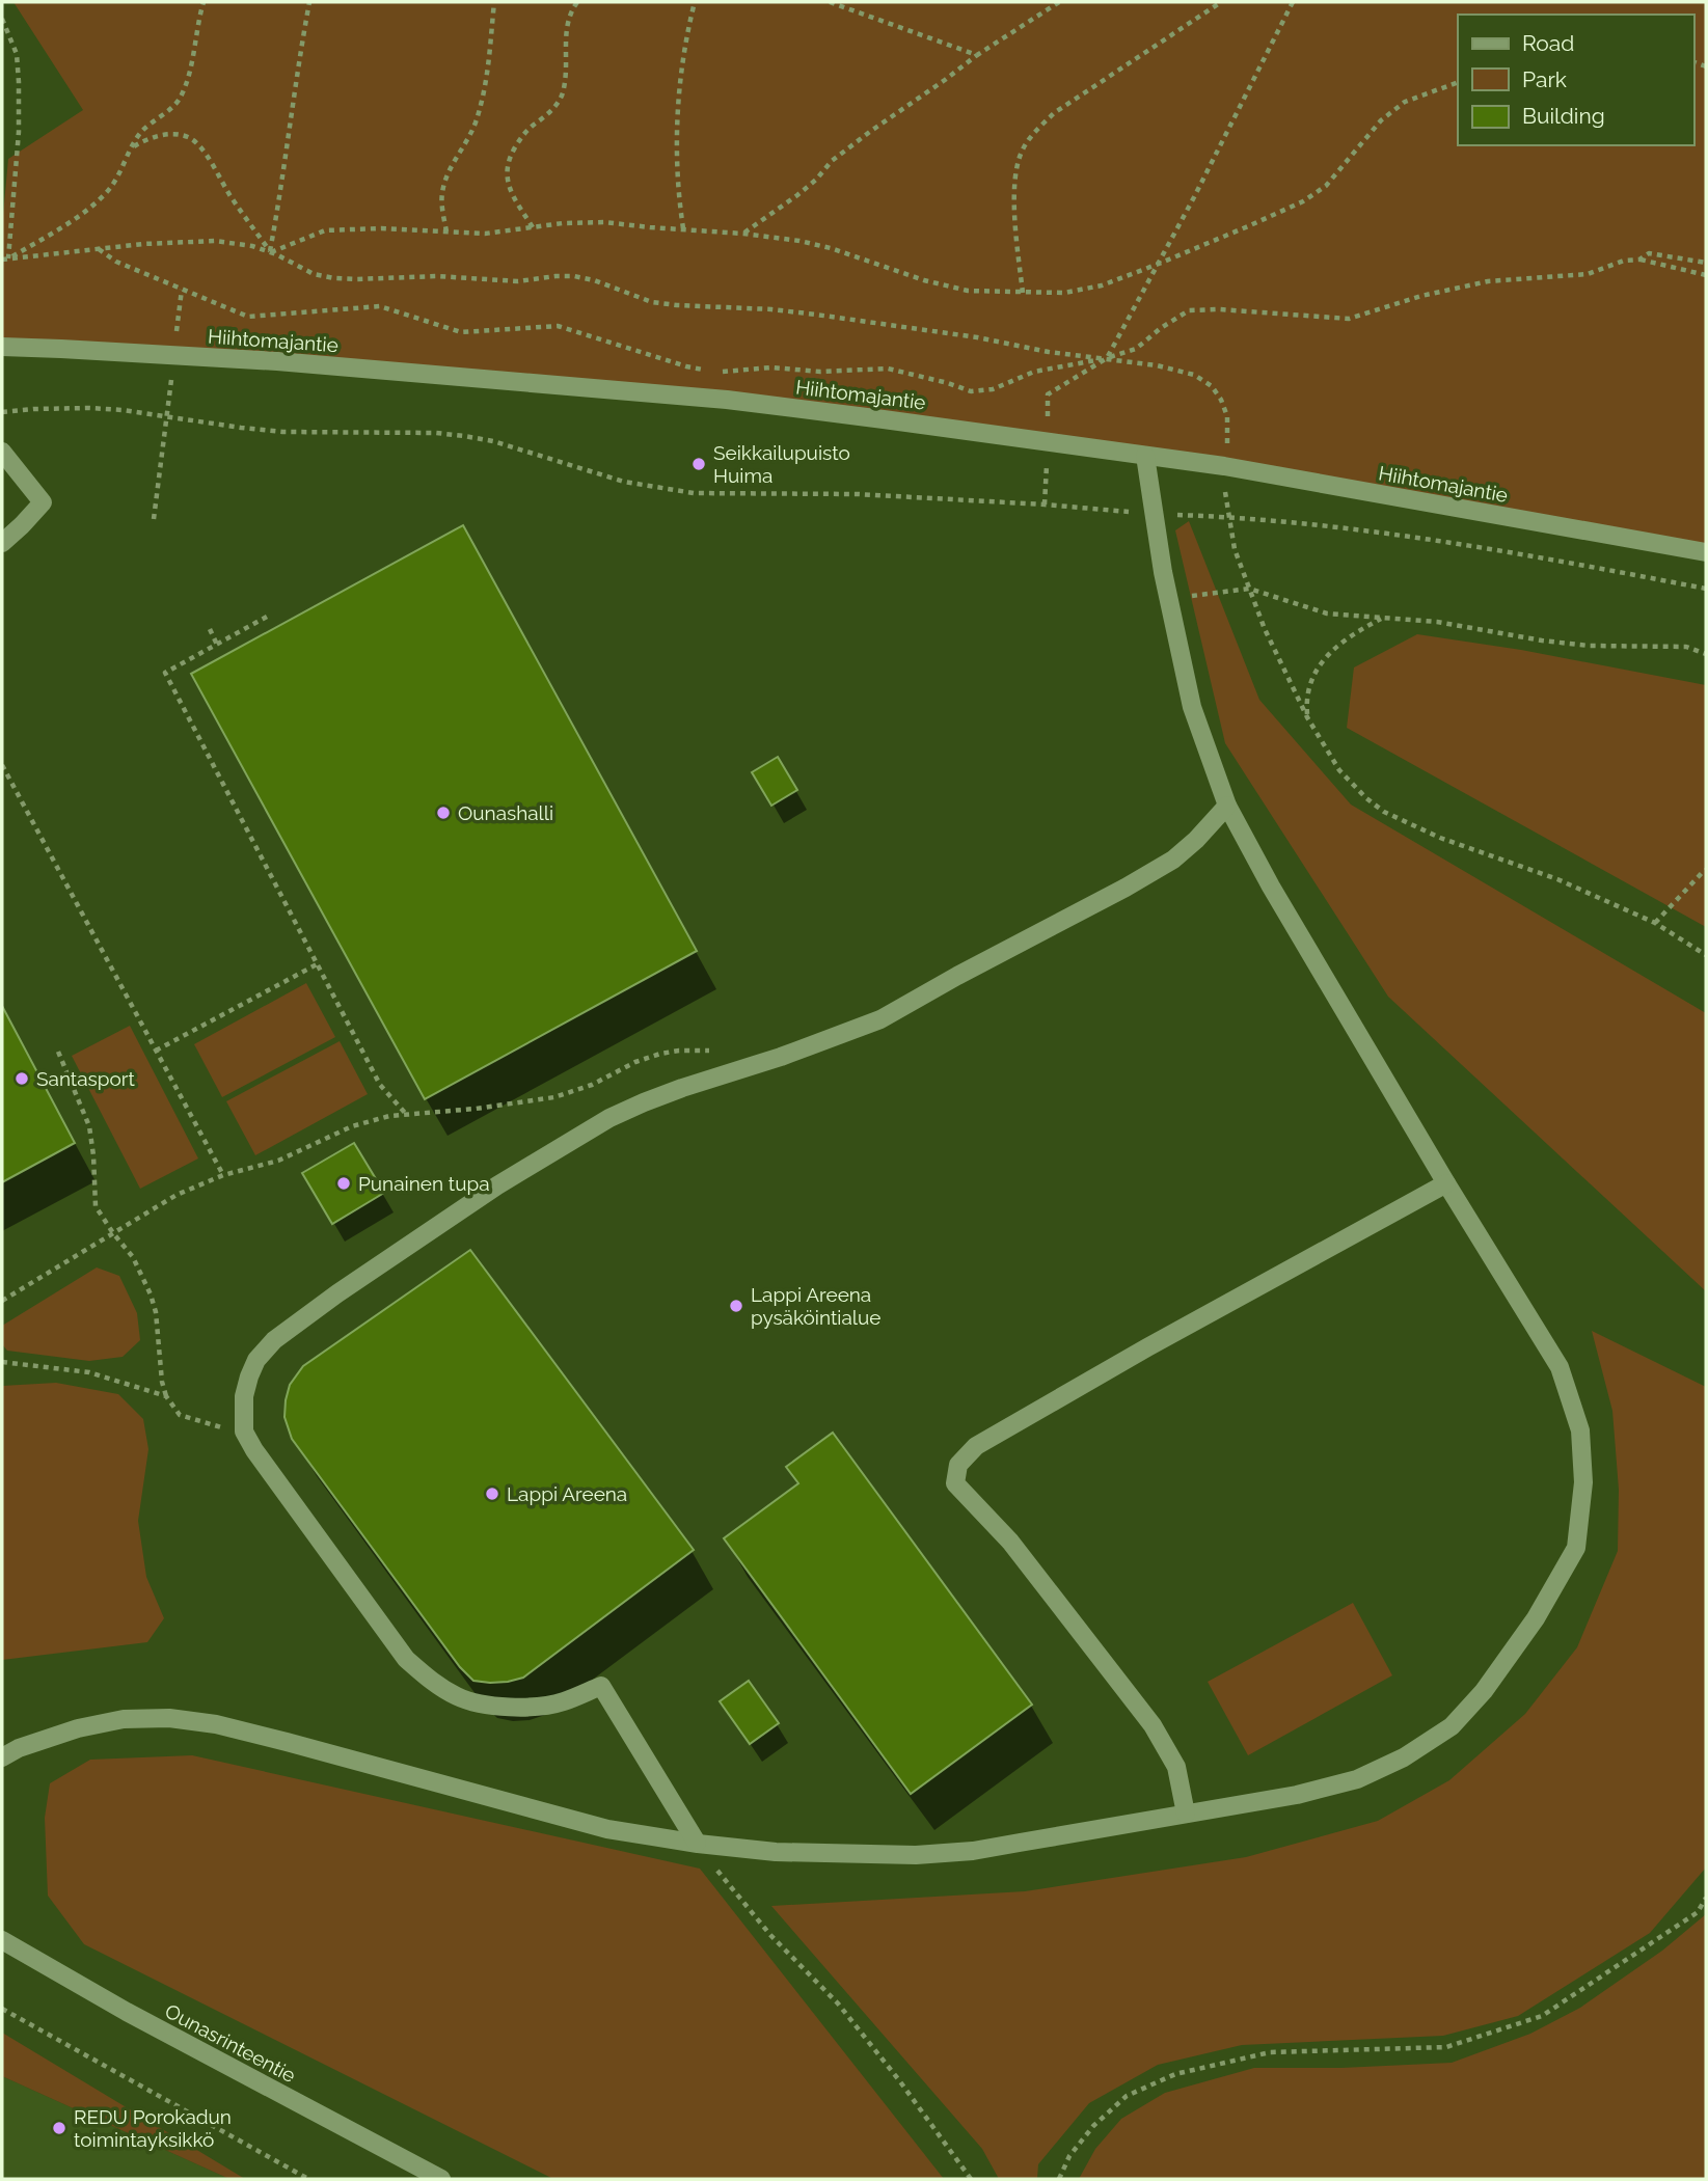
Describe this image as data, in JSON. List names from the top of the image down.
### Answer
{
  "streets": {
    "street": ["Hiihtomajantie", "Ounasrinteentie"]
  },
  "places": [
    "Seikkailupuisto Huima",
    "Ounashalli",
    "Santasport",
    "Punainen tupa",
    "Lappi Areena pysäköintialue",
    "Lappi Areena",
    "REDU Porokadun toimintayksikkö"
  ],
  "legend": ["Road", "Park", "Building"]
}
